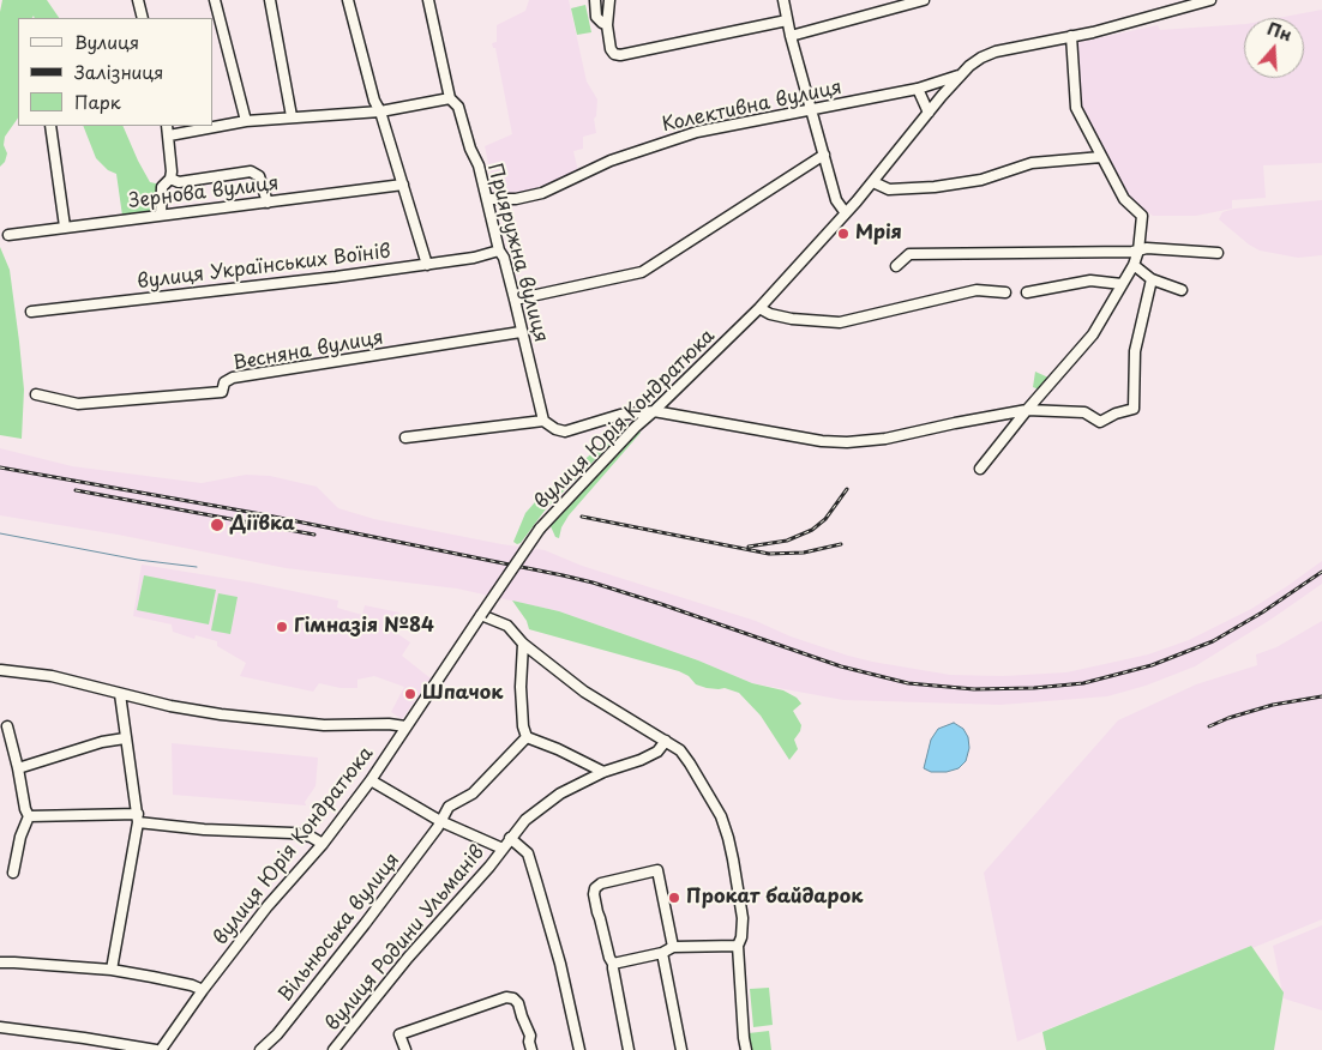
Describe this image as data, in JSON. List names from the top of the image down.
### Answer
{
  "streets": {
    "street": [
      "Колективна вулиця",
      "Зернова вулиця",
      "Прияружна вулиця",
      "вулиця Українських Воїнів",
      "Весняна вулиця",
      "вулиця Юрія Кондратюка",
      "Вільнюська вулиця",
      "вулиця Родини Ульманів"
    ]
  },
  "crossings": [
    ["Колективна вулиця", "Прияружна вулиця"],
    ["Колективна вулиця", "вулиця Юрія Кондратюка"],
    ["Прияружна вулиця", "вулиця Українських Воїнів"],
    ["Прияружна вулиця", "Весняна вулиця"],
    ["вулиця Юрія Кондратюка", "вулиця Родини Ульманів"],
    ["Вільнюська вулиця", "вулиця Родини Ульманів"]
  ],
  "places": [
    "Мрія",
    "Діївка",
    "Гімназія №84",
    "Шпачок",
    "Прокат байдарок"
  ],
  "legend": ["Вулиця", "Залізниця", "Парк"],
  "north": "top"
}
